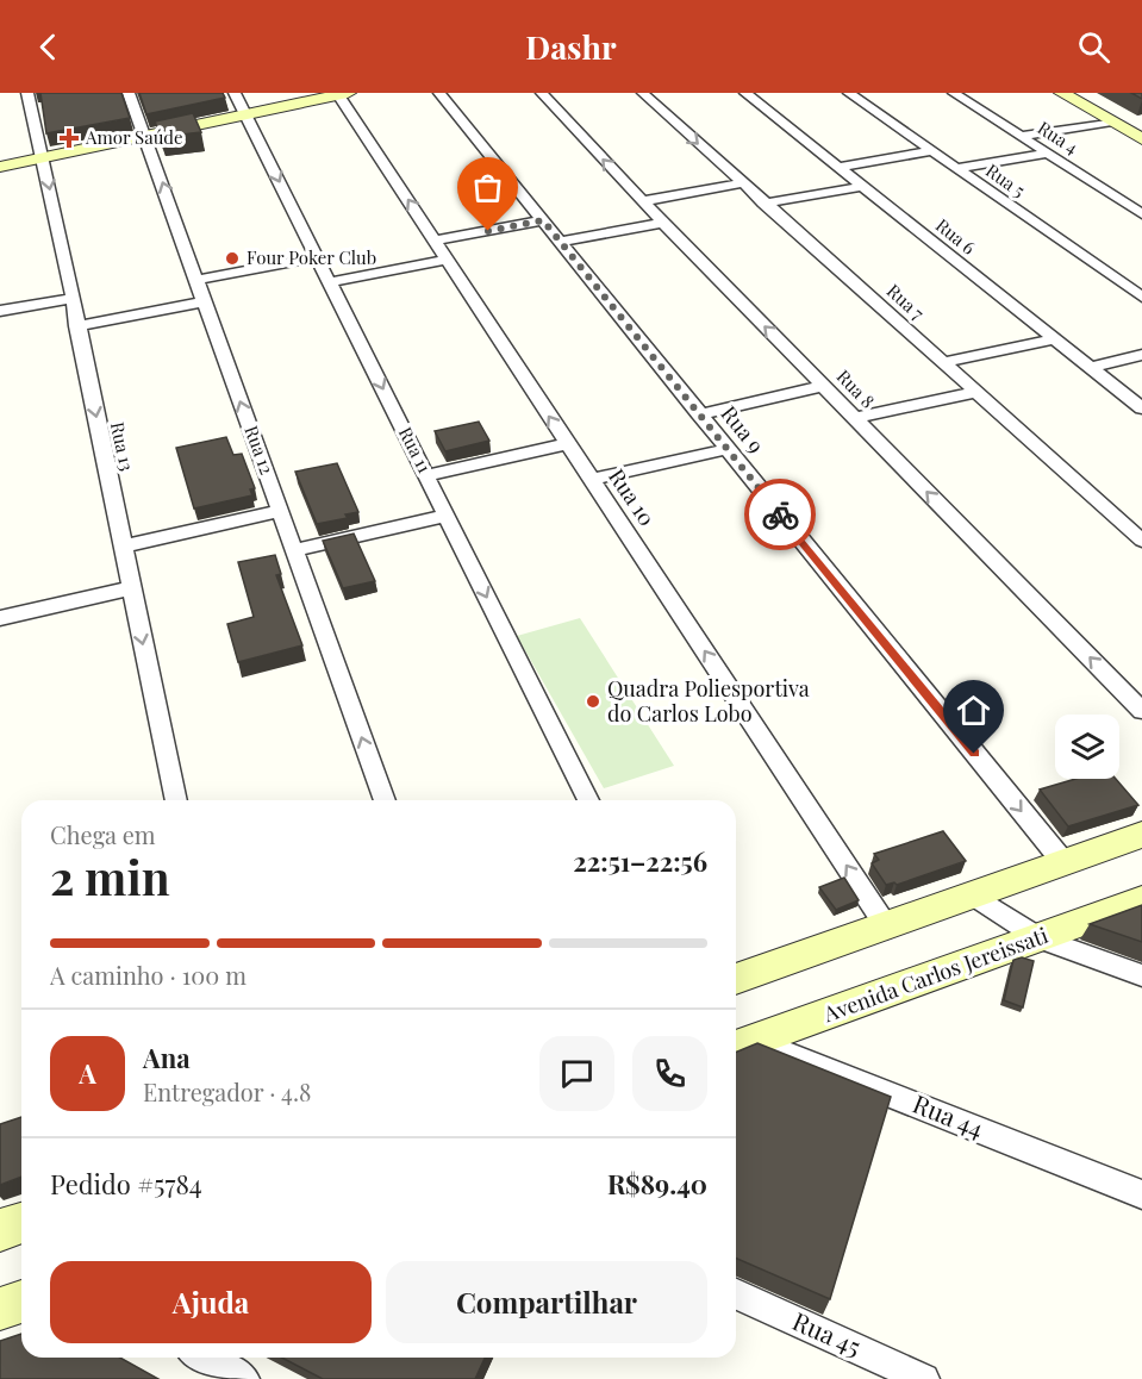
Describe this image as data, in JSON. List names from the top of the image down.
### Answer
{
  "streets": {
    "street": [
      "Rua 4",
      "Rua 5",
      "Rua 6",
      "Rua 7",
      "Rua 8",
      "Rua 9",
      "Rua 13",
      "Rua 12",
      "Rua 11",
      "Rua 10",
      "Avenida Carlos Jereissati",
      "Rua 44",
      "Rua 45"
    ]
  },
  "crossings": [
    ["Avenida Carlos Jereissati", "Rua 44"]
  ],
  "one_way": [
    "Rua 8",
    "Rua 9",
    "Rua 13",
    "Rua 12",
    "Rua 11",
    "Rua 10"
  ],
  "places": {
    "health": ["Amor Saúde"],
    "other": ["Four Poker Club", "Quadra Poliesportiva do Carlos Lobo"]
  },
  "page": {
    "header": "Dashr",
    "heading": ["2 min", "Chega em", "22:51–22:56"],
    "panel": [
      "Ana",
      "Entregador · 4.8",
      "Pedido #5784",
      "R$89.40"
    ],
    "bar": "A caminho · 100 m",
    "round": "A",
    "buttons": ["Ajuda", "Compartilhar"]
  }
}
